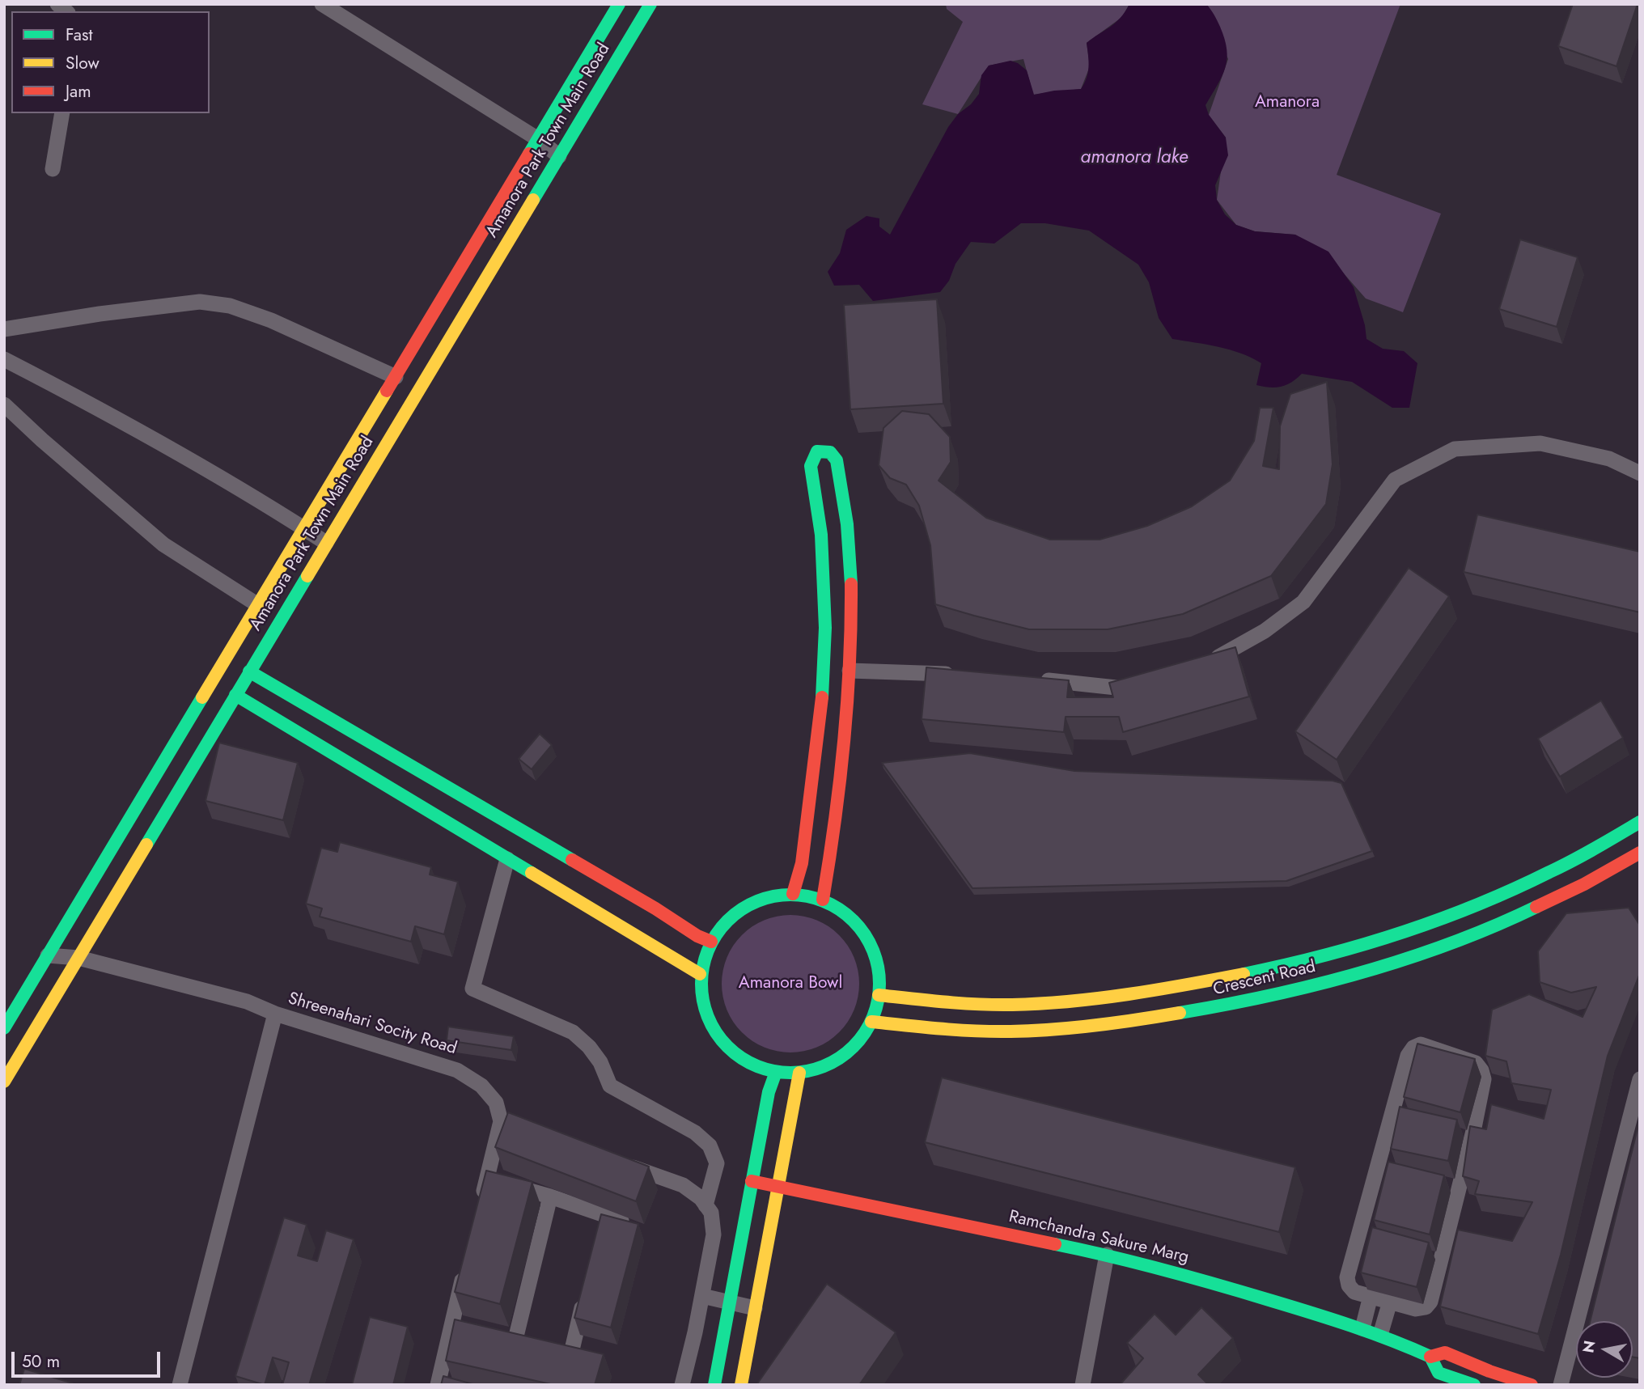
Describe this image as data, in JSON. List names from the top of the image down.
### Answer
{
  "streets": {
    "main road": ["Amanora Park Town Main Road", "Crescent Road", "Ramchandra Sakure Marg"],
    "street": ["Shreenahari Socity Road"]
  },
  "crossings": [
    ["Amanora Park Town Main Road", "Shreenahari Socity Road"]
  ],
  "water": ["amanora lake"],
  "parks": ["Amanora", "Amanora Bowl"],
  "legend": ["Fast", "Slow", "Jam"],
  "scale_bar": "50 m",
  "north": "left"
}
